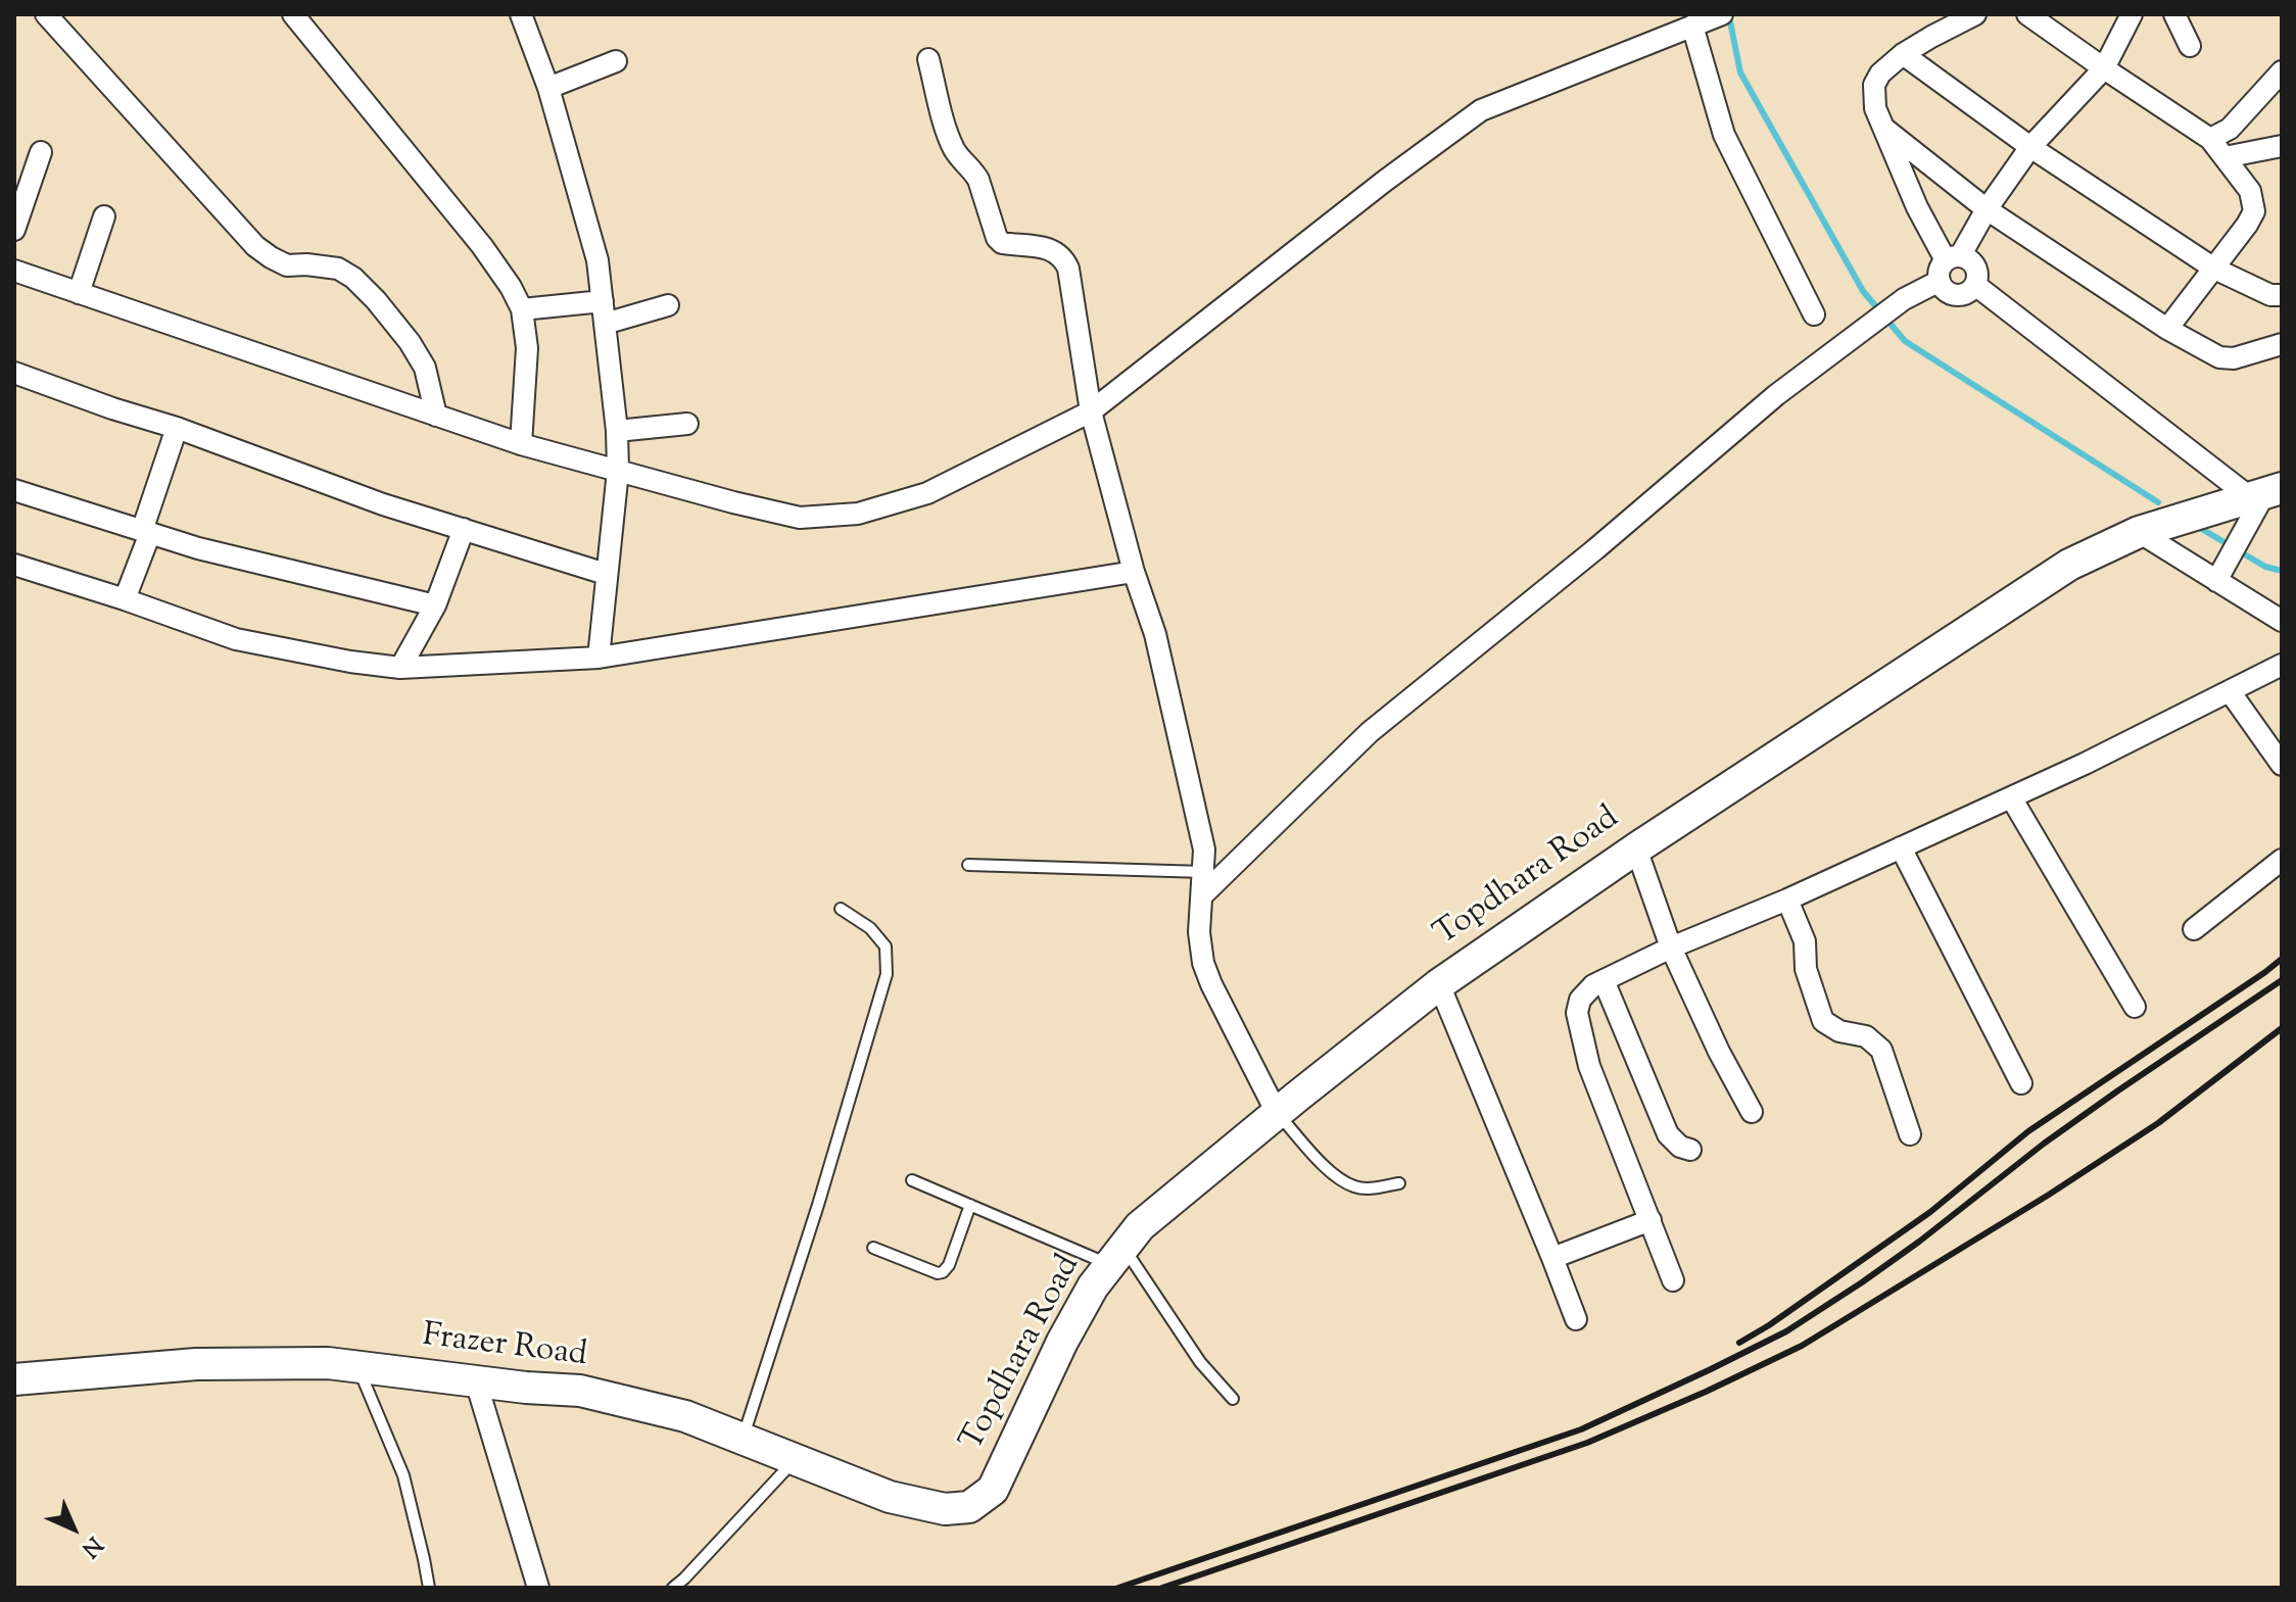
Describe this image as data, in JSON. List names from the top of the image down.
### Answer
{
  "streets": {
    "street": ["Topdhara Road", "Frazer Road"]
  },
  "crossings": [
    ["Topdhara Road", "Frazer Road"]
  ],
  "north": "bottom right"
}
